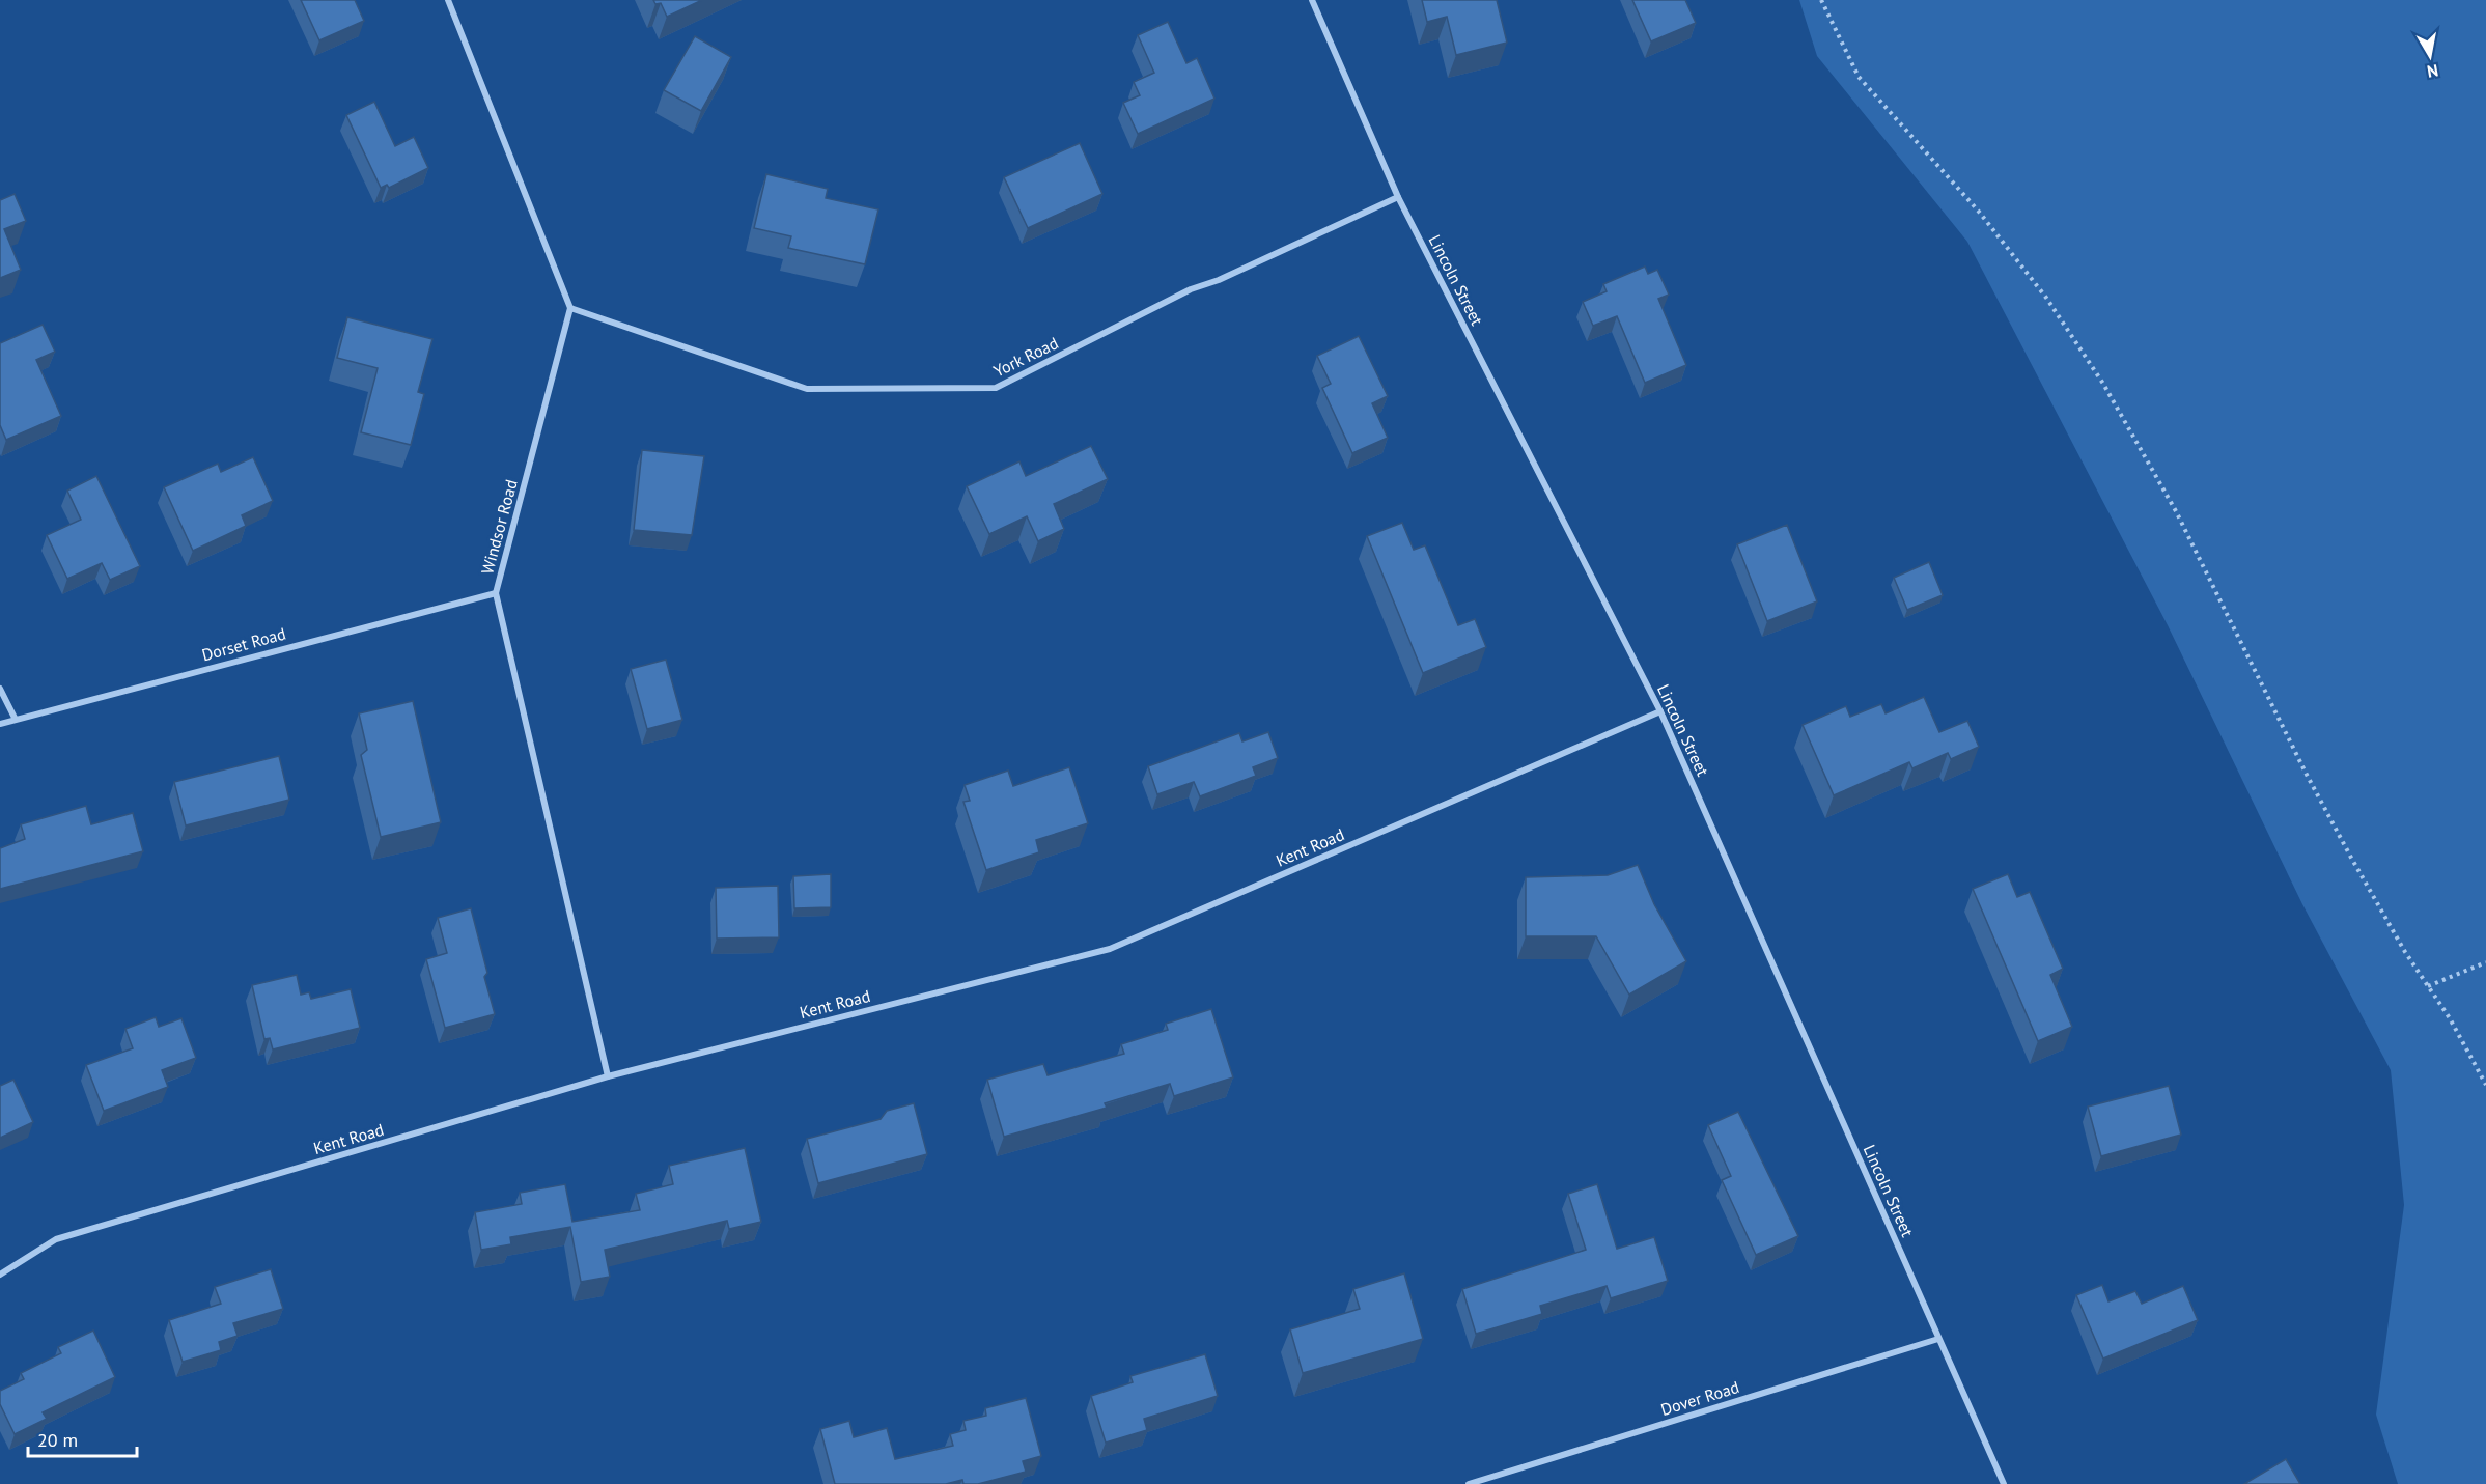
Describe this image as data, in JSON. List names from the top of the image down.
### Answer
{
  "streets": {
    "street": [
      "Lincoln Street",
      "York Road",
      "Windsor Road",
      "Dorset Road",
      "Kent Road",
      "Dover Road"
    ]
  },
  "crossings": [
    ["Lincoln Street", "York Road"],
    ["Lincoln Street", "Kent Road"],
    ["Lincoln Street", "Dover Road"],
    ["York Road", "Windsor Road"],
    ["Windsor Road", "Dorset Road"],
    ["Windsor Road", "Kent Road"]
  ],
  "scale_bar": "20 m",
  "north": "bottom"
}
